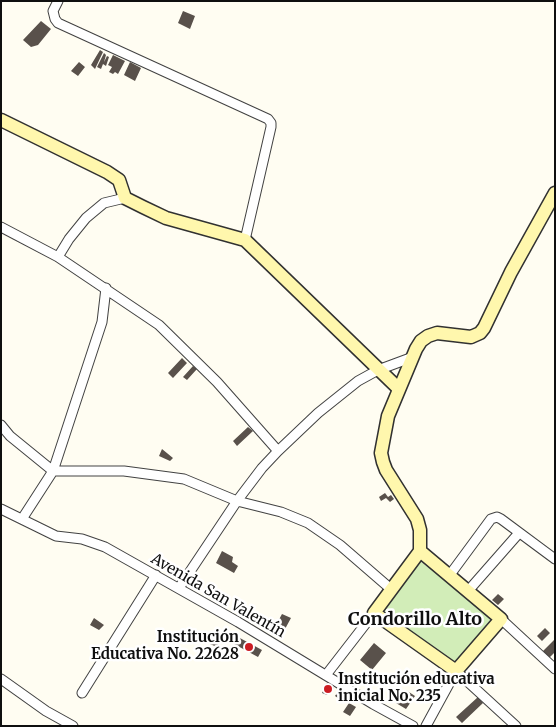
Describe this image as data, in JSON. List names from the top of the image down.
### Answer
{
  "streets": {
    "street": ["Avenida San Valentín"]
  },
  "districts": ["Condorillo Alto"],
  "places": ["Institución Educativa No. 22628", "Institución educativa inicial No. 235"]
}
